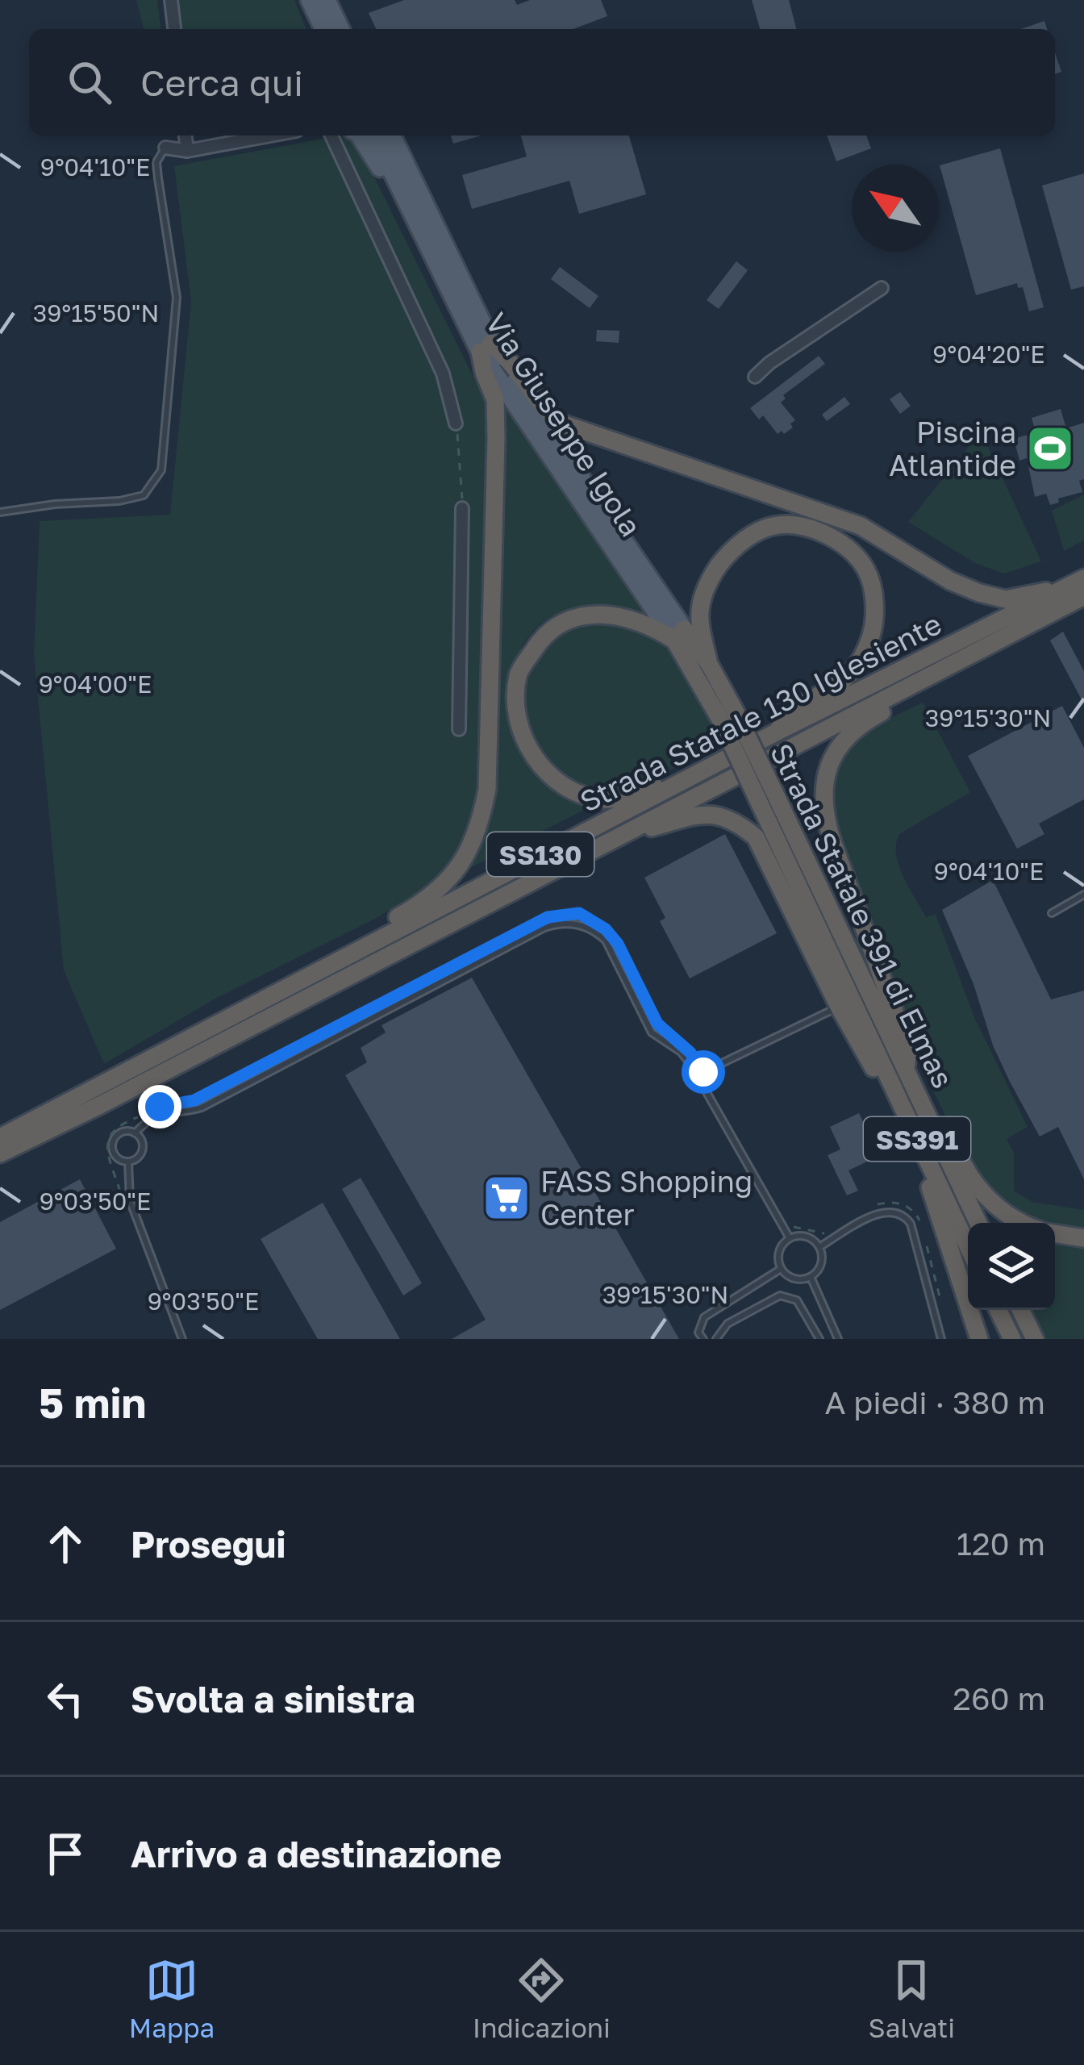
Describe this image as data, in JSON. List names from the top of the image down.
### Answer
{
  "streets": {
    "highway": [
      "Strada Statale 130 Iglesiente",
      "SS130",
      "Strada Statale 391 di Elmas",
      "SS391"
    ],
    "main road": ["Via Giuseppe Igola"]
  },
  "crossings": [
    ["Via Giuseppe Igola", "Strada Statale 391 di Elmas"]
  ],
  "places": {
    "sports": ["Piscina Atlantide"],
    "supermarket": ["FASS Shopping Center"]
  },
  "north": "top left",
  "page": {
    "search": "Cerca qui",
    "heading": ["5 min", "A piedi · 380 m"],
    "list": [
      ["Prosegui", "120 m"],
      ["Svolta a sinistra", "260 m"],
      "Arrivo a destinazione"
    ],
    "nav": ["Mappa", "Indicazioni", "Salvati"]
  },
  "coordinates": [
    "9°04'10\"E",
    "39°15'50\"N",
    "9°04'20\"E",
    "9°04'00\"E",
    "39°15'30\"N",
    "9°03'50\"E"
  ]
}
